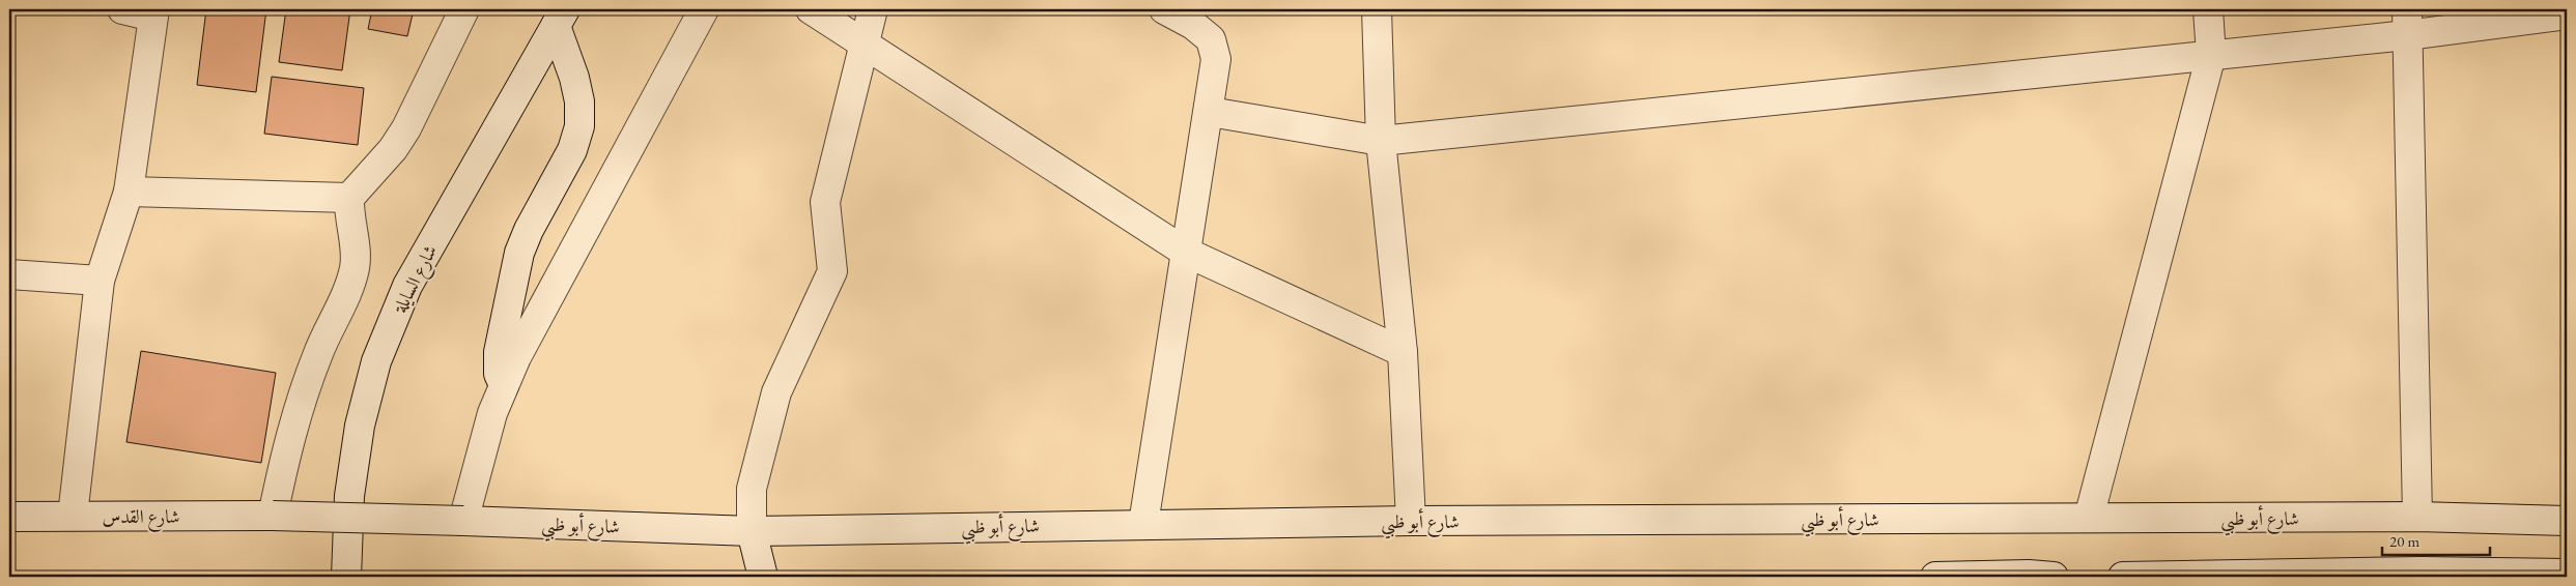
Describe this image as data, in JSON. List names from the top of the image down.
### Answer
{
  "streets": {
    "street": ["شارع السايلة", "شارع القدس", "شارع أبو ظبي"]
  },
  "crossings": [
    ["شارع القدس", "شارع أبو ظبي"]
  ],
  "scale_bar": "20 m"
}
